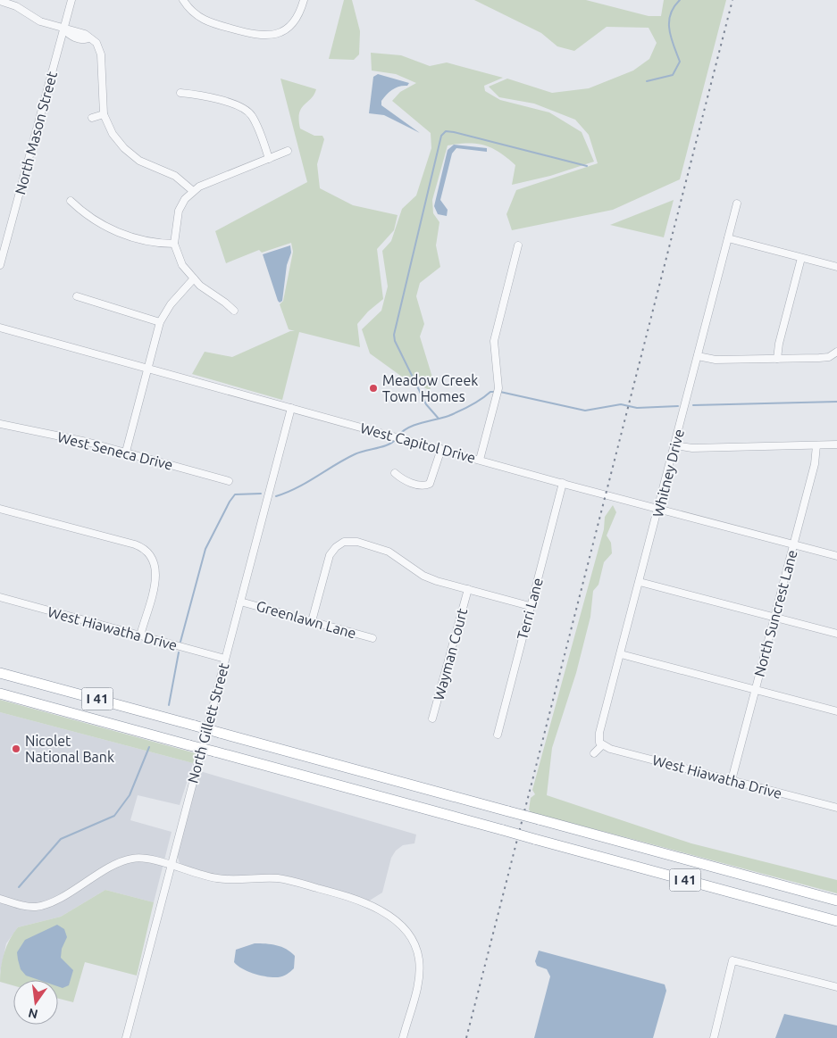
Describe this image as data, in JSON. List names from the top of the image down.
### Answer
{
  "streets": {
    "highway": ["I 41"],
    "street": [
      "North Mason Street",
      "West Capitol Drive",
      "West Seneca Drive",
      "Whitney Drive",
      "Terri Lane",
      "North Suncrest Lane",
      "Greenlawn Lane",
      "West Hiawatha Drive",
      "Wayman Court",
      "North Gillett Street"
    ]
  },
  "crossings": [
    ["West Capitol Drive", "Whitney Drive"],
    ["West Capitol Drive", "Terri Lane"],
    ["West Capitol Drive", "North Suncrest Lane"],
    ["West Capitol Drive", "North Gillett Street"],
    ["Whitney Drive", "West Hiawatha Drive"],
    ["North Suncrest Lane", "West Hiawatha Drive"],
    ["Greenlawn Lane", "North Gillett Street"],
    ["West Hiawatha Drive", "North Gillett Street"]
  ],
  "places": ["Meadow Creek Town Homes", "Nicolet National Bank"],
  "north": "bottom"
}
